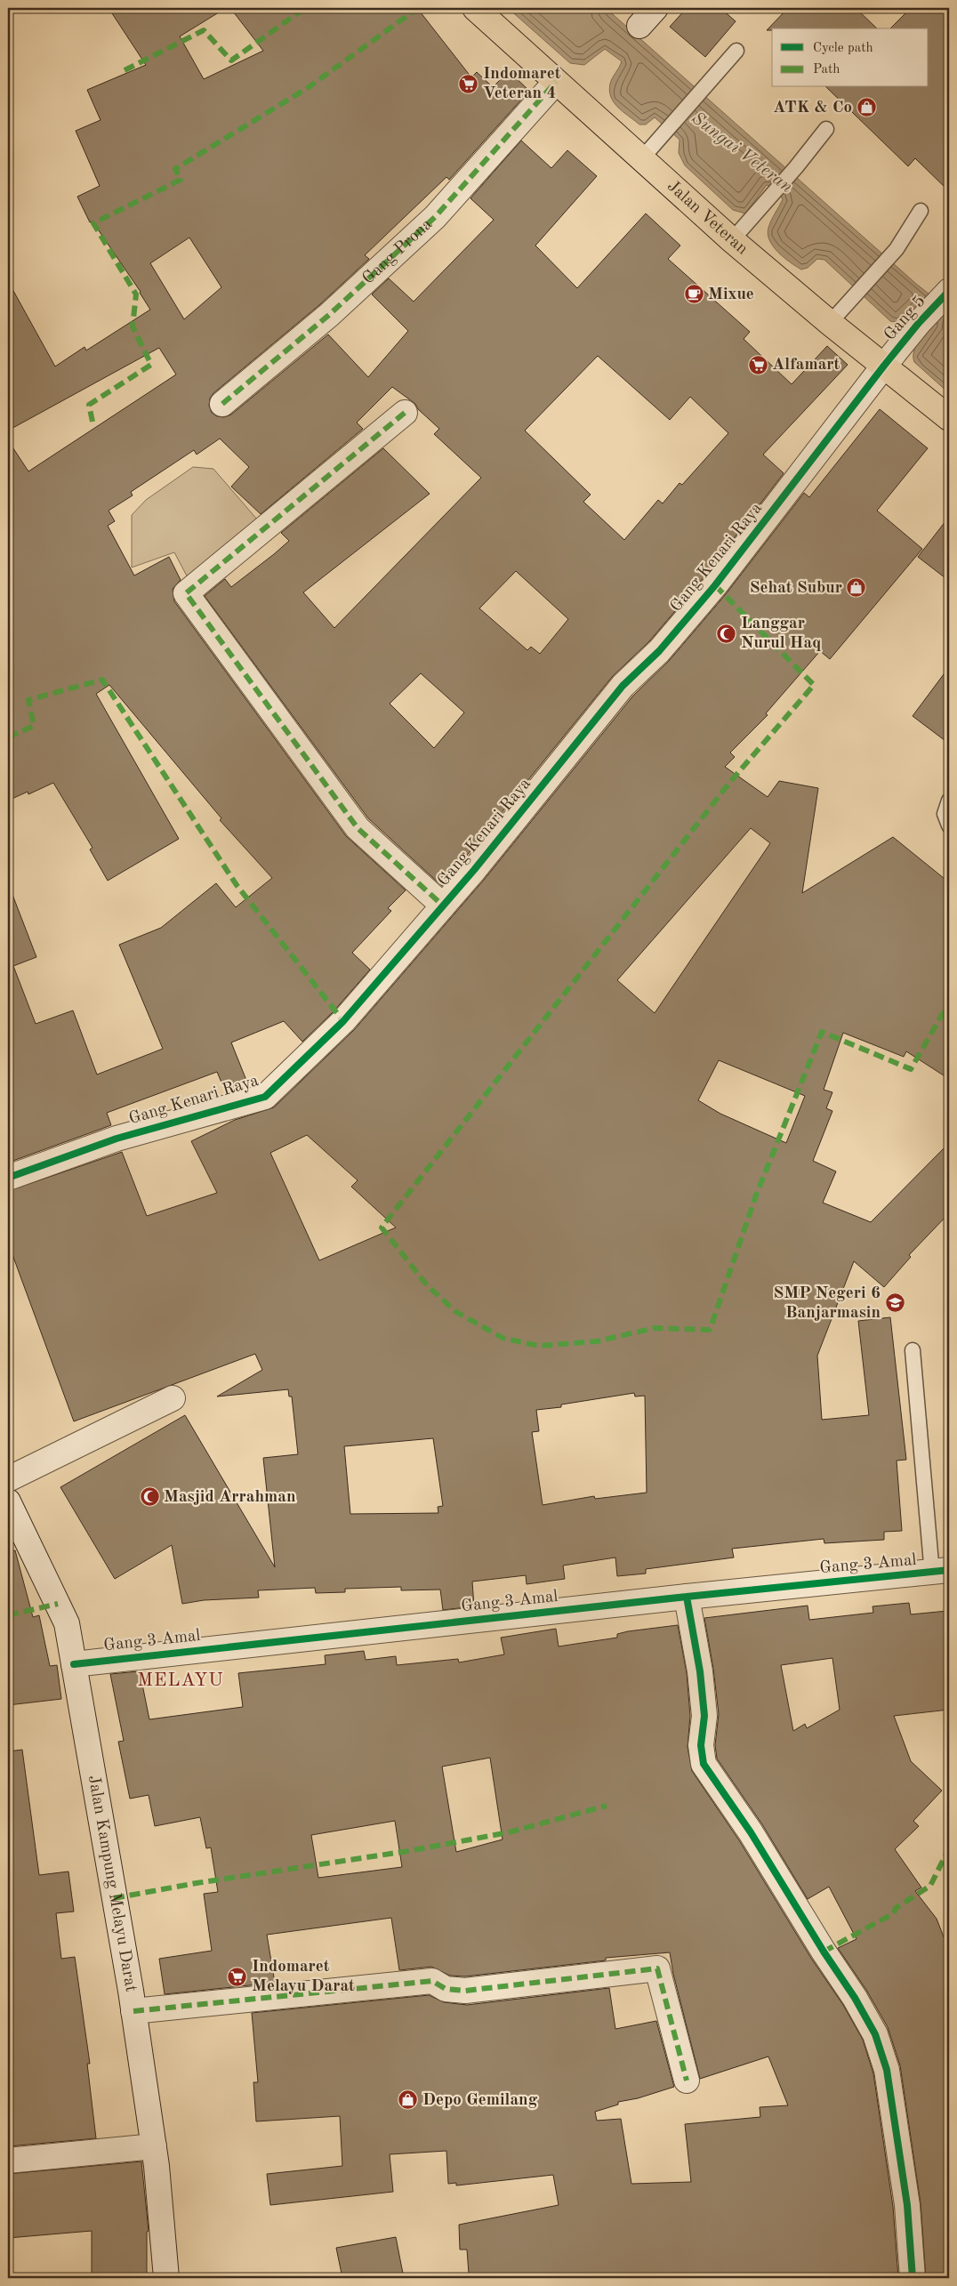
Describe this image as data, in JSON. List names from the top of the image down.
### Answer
{
  "streets": {
    "main road": ["Jalan Veteran"],
    "street": [
      "Gang Prona",
      "Gang 5",
      "Gang Kenari Raya",
      "Gang 3 Amal",
      "Jalan Kampung Melayu Darat"
    ]
  },
  "crossings": [
    ["Jalan Veteran", "Gang Prona"],
    ["Jalan Veteran", "Gang 5"],
    ["Jalan Veteran", "Gang Kenari Raya"],
    ["Gang 5", "Gang Kenari Raya"],
    ["Gang 3 Amal", "Jalan Kampung Melayu Darat"]
  ],
  "districts": ["MELAYU"],
  "water": ["Sungai Veteran"],
  "places": {
    "supermarket": ["Indomaret Veteran 4", "Alfamart", "Indomaret Melayu Darat"],
    "shop": ["ATK & Co", "Sehat Subur", "Depo Gemilang"],
    "cafe": ["Mixue"],
    "mosque": ["Langgar Nurul Haq", "Masjid Arrahman"],
    "school or university": ["SMP Negeri 6 Banjarmasin"]
  },
  "legend": ["Cycle path", "Path"]
}
